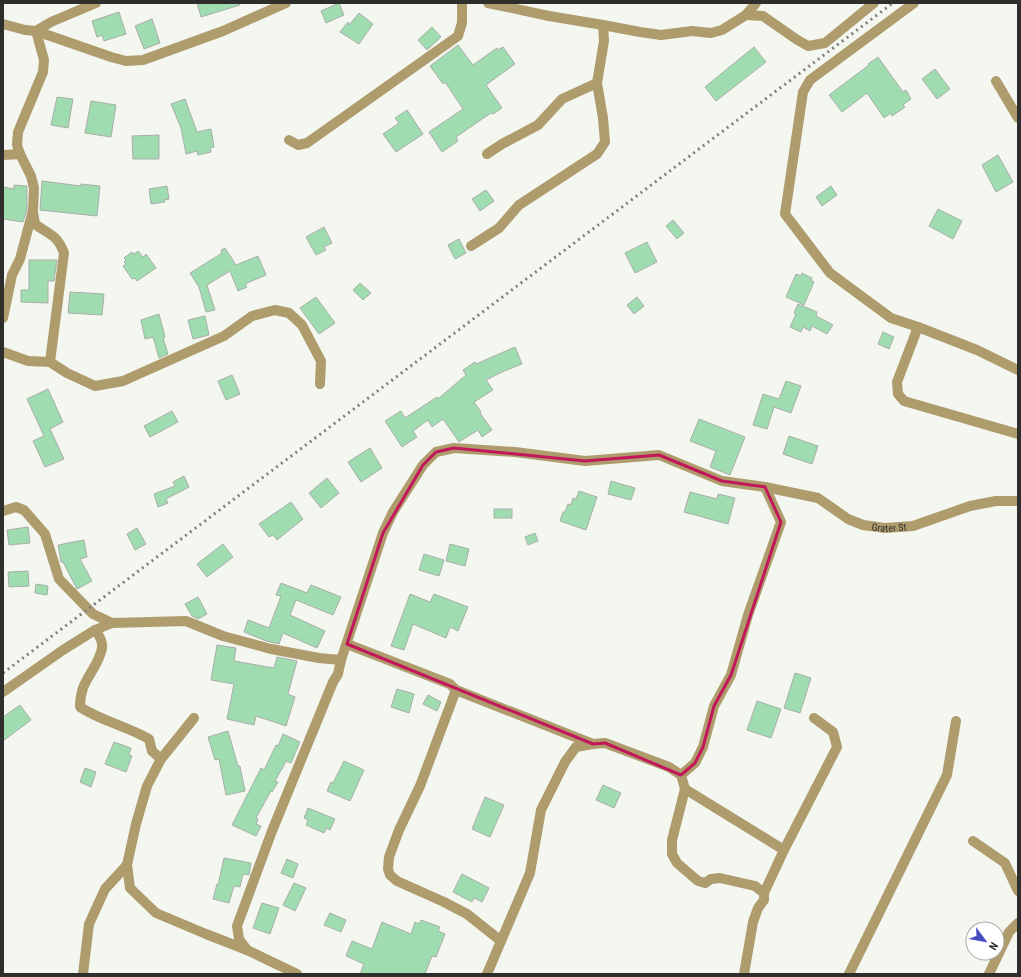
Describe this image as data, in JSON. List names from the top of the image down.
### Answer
{
  "streets": {
    "street": ["Grater St"]
  },
  "north": "bottom right"
}
